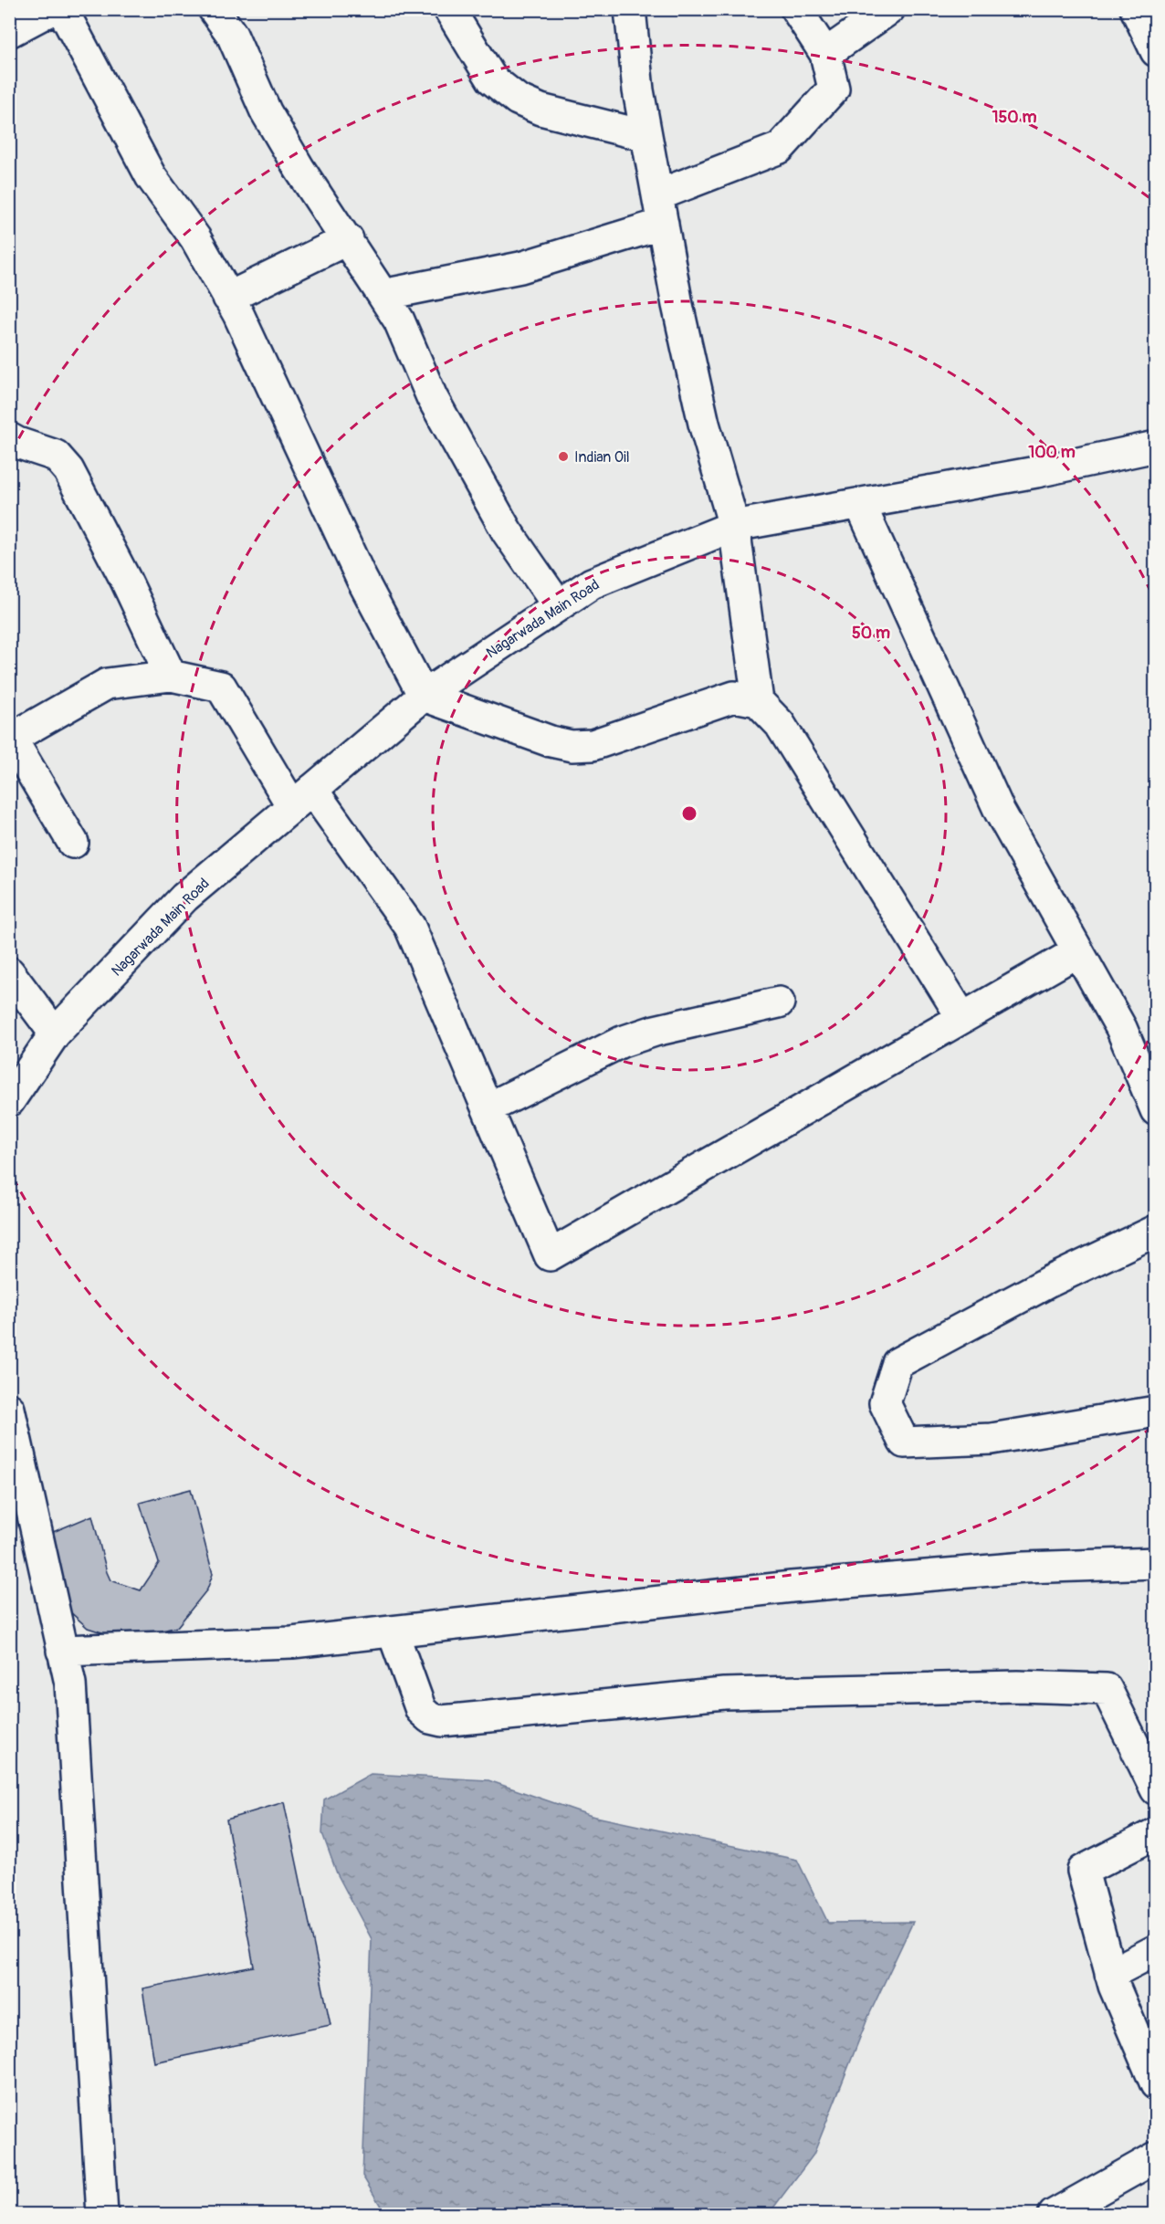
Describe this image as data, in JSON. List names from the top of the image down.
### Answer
{
  "streets": {
    "street": ["Nagarwada Main Road"]
  },
  "places": ["Indian Oil"],
  "rings": ["150 m", "100 m", "50 m"]
}
